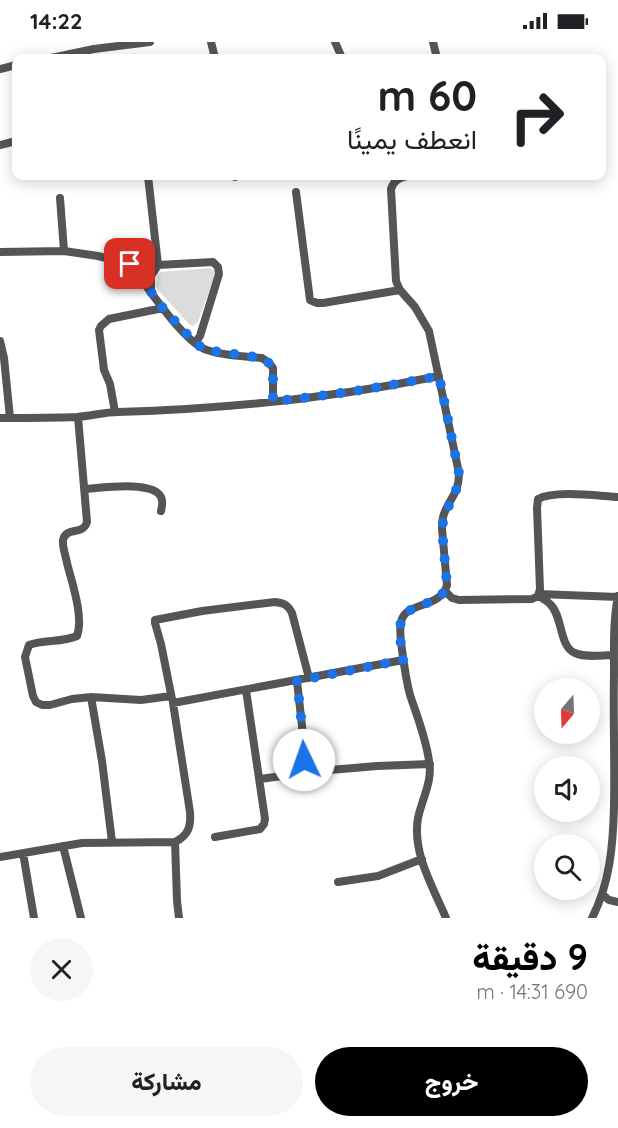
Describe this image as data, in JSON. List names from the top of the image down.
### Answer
{
  "north": "bottom",
  "page": {
    "status": "14:22",
    "turn": ["60 m", "انعطف يمينًا"],
    "heading": ["9 دقيقة", "690 m · 14:31"],
    "buttons": ["خروج", "مشاركة"]
  }
}
